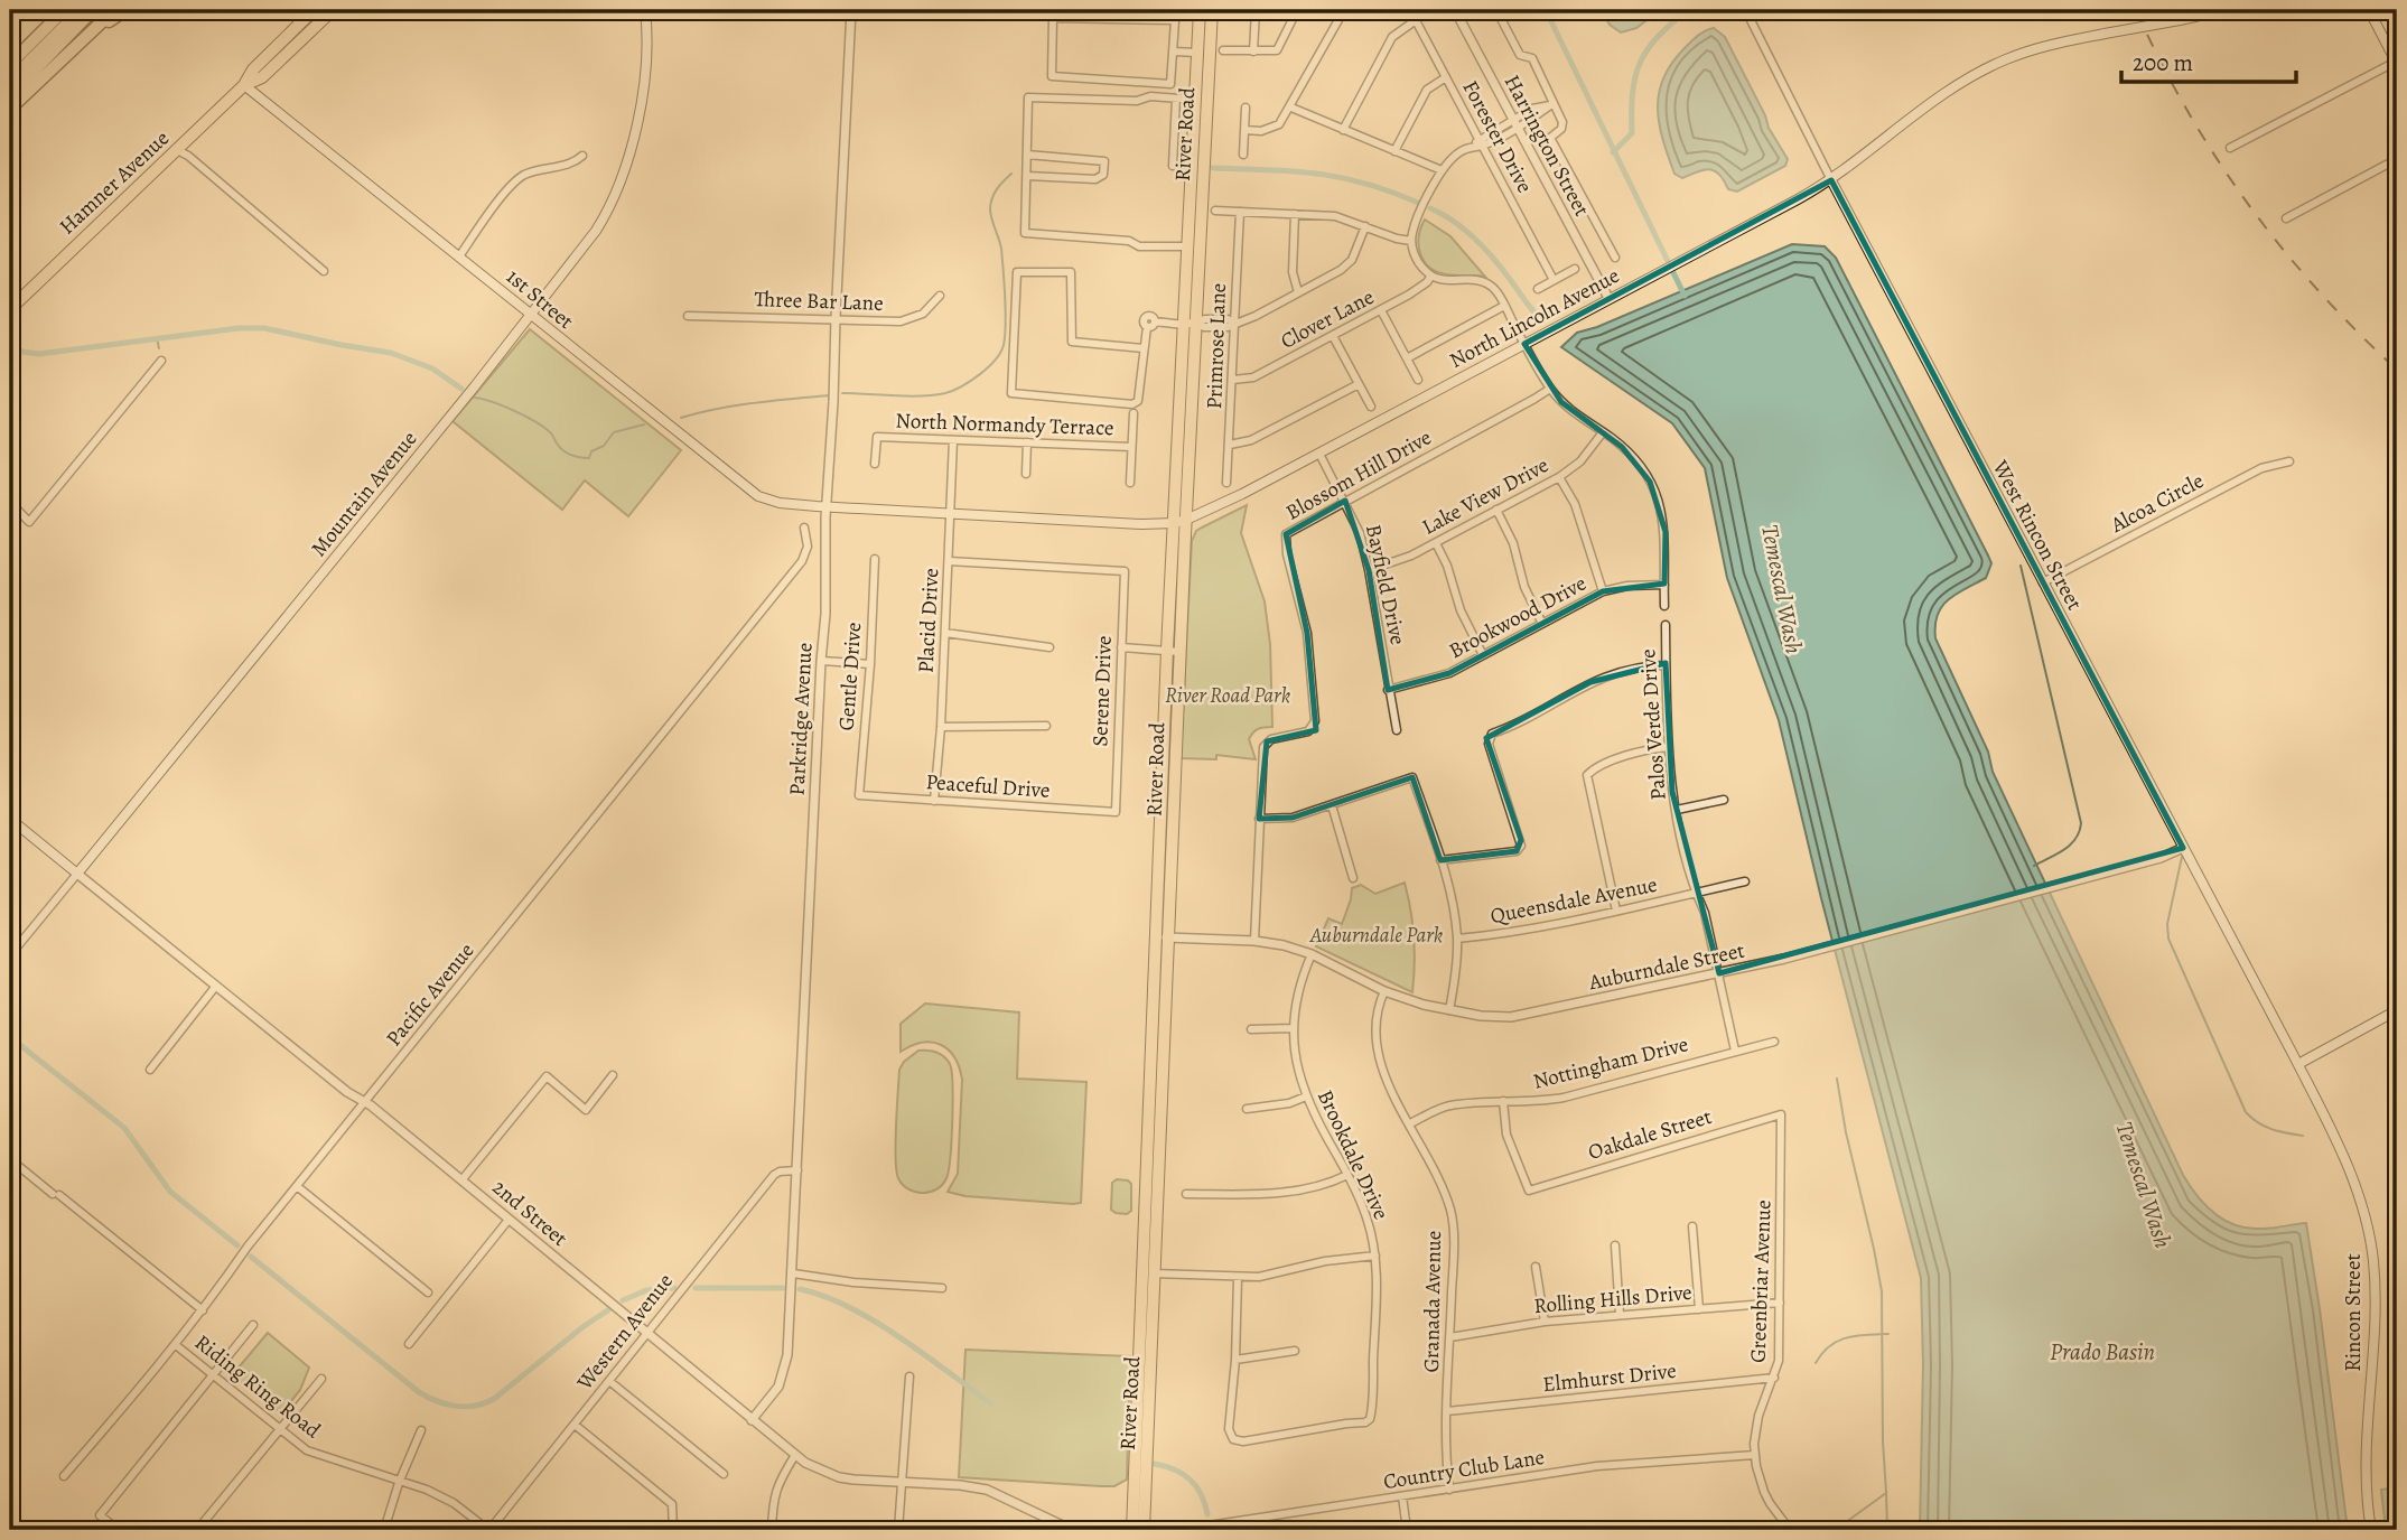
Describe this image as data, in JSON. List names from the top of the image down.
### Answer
{
  "streets": {
    "main road": [
      "River Road",
      "Hamner Avenue",
      "1st Street",
      "North Lincoln Avenue",
      "Mountain Avenue",
      "West Rincon Street",
      "2nd Street",
      "Rincon Street"
    ],
    "street": [
      "Forester Drive",
      "Harrington Street",
      "Three Bar Lane",
      "Clover Lane",
      "Primrose Lane",
      "North Normandy Terrace",
      "Blossom Hill Drive",
      "Lake View Drive",
      "Alcoa Circle",
      "Bayfield Drive",
      "Brookwood Drive",
      "Placid Drive",
      "Gentle Drive",
      "Serene Drive",
      "Parkridge Avenue",
      "Palos Verde Drive",
      "Peaceful Drive",
      "Queensdale Avenue",
      "Auburndale Street",
      "Pacific Avenue",
      "Nottingham Drive",
      "Oakdale Street",
      "Brookdale Drive",
      "Greenbriar Avenue",
      "Rolling Hills Drive",
      "Granada Avenue",
      "Western Avenue",
      "Elmhurst Drive",
      "Riding Ring Road",
      "Country Club Lane"
    ]
  },
  "crossings": [
    ["River Road", "North Lincoln Avenue"],
    ["River Road", "Auburndale Street"],
    ["Harrington Street", "North Lincoln Avenue"],
    ["Hamner Avenue", "1st Street"],
    ["1st Street", "North Lincoln Avenue"],
    ["1st Street", "Mountain Avenue"],
    ["1st Street", "Parkridge Avenue"],
    ["Three Bar Lane", "Parkridge Avenue"],
    ["North Lincoln Avenue", "West Rincon Street"],
    ["North Lincoln Avenue", "Bayfield Drive"],
    ["North Lincoln Avenue", "Placid Drive"],
    ["North Lincoln Avenue", "Parkridge Avenue"],
    ["Clover Lane", "Primrose Lane"],
    ["North Normandy Terrace", "Placid Drive"],
    ["Blossom Hill Drive", "Bayfield Drive"],
    ["Blossom Hill Drive", "Auburndale Street"],
    ["Mountain Avenue", "2nd Street"],
    ["Lake View Drive", "Bayfield Drive"],
    ["Alcoa Circle", "West Rincon Street"],
    ["West Rincon Street", "Auburndale Street"],
    ["West Rincon Street", "Rincon Street"],
    ["Bayfield Drive", "Brookwood Drive"],
    ["Placid Drive", "Serene Drive"],
    ["Placid Drive", "Peaceful Drive"],
    ["Gentle Drive", "Peaceful Drive"],
    ["Serene Drive", "Peaceful Drive"],
    ["Parkridge Avenue", "2nd Street"],
    ["Parkridge Avenue", "Western Avenue"],
    ["Palos Verde Drive", "Queensdale Avenue"],
    ["Palos Verde Drive", "Auburndale Street"],
    ["Palos Verde Drive", "Nottingham Drive"],
    ["Auburndale Street", "Brookdale Drive"],
    ["Auburndale Street", "Granada Avenue"],
    ["Pacific Avenue", "2nd Street"],
    ["Pacific Avenue", "Riding Ring Road"],
    ["Nottingham Drive", "Oakdale Street"],
    ["Nottingham Drive", "Granada Avenue"],
    ["Oakdale Street", "Greenbriar Avenue"],
    ["2nd Street", "Western Avenue"],
    ["Greenbriar Avenue", "Rolling Hills Drive"],
    ["Greenbriar Avenue", "Elmhurst Drive"],
    ["Greenbriar Avenue", "Country Club Lane"],
    ["Rolling Hills Drive", "Granada Avenue"],
    ["Granada Avenue", "Elmhurst Drive"],
    ["Granada Avenue", "Country Club Lane"],
    ["Western Avenue", "Riding Ring Road"]
  ],
  "water": ["Temescal Wash", "Prado Basin"],
  "parks": ["River Road Park", "Auburndale Park"],
  "scale_bar": "200 m"
}
